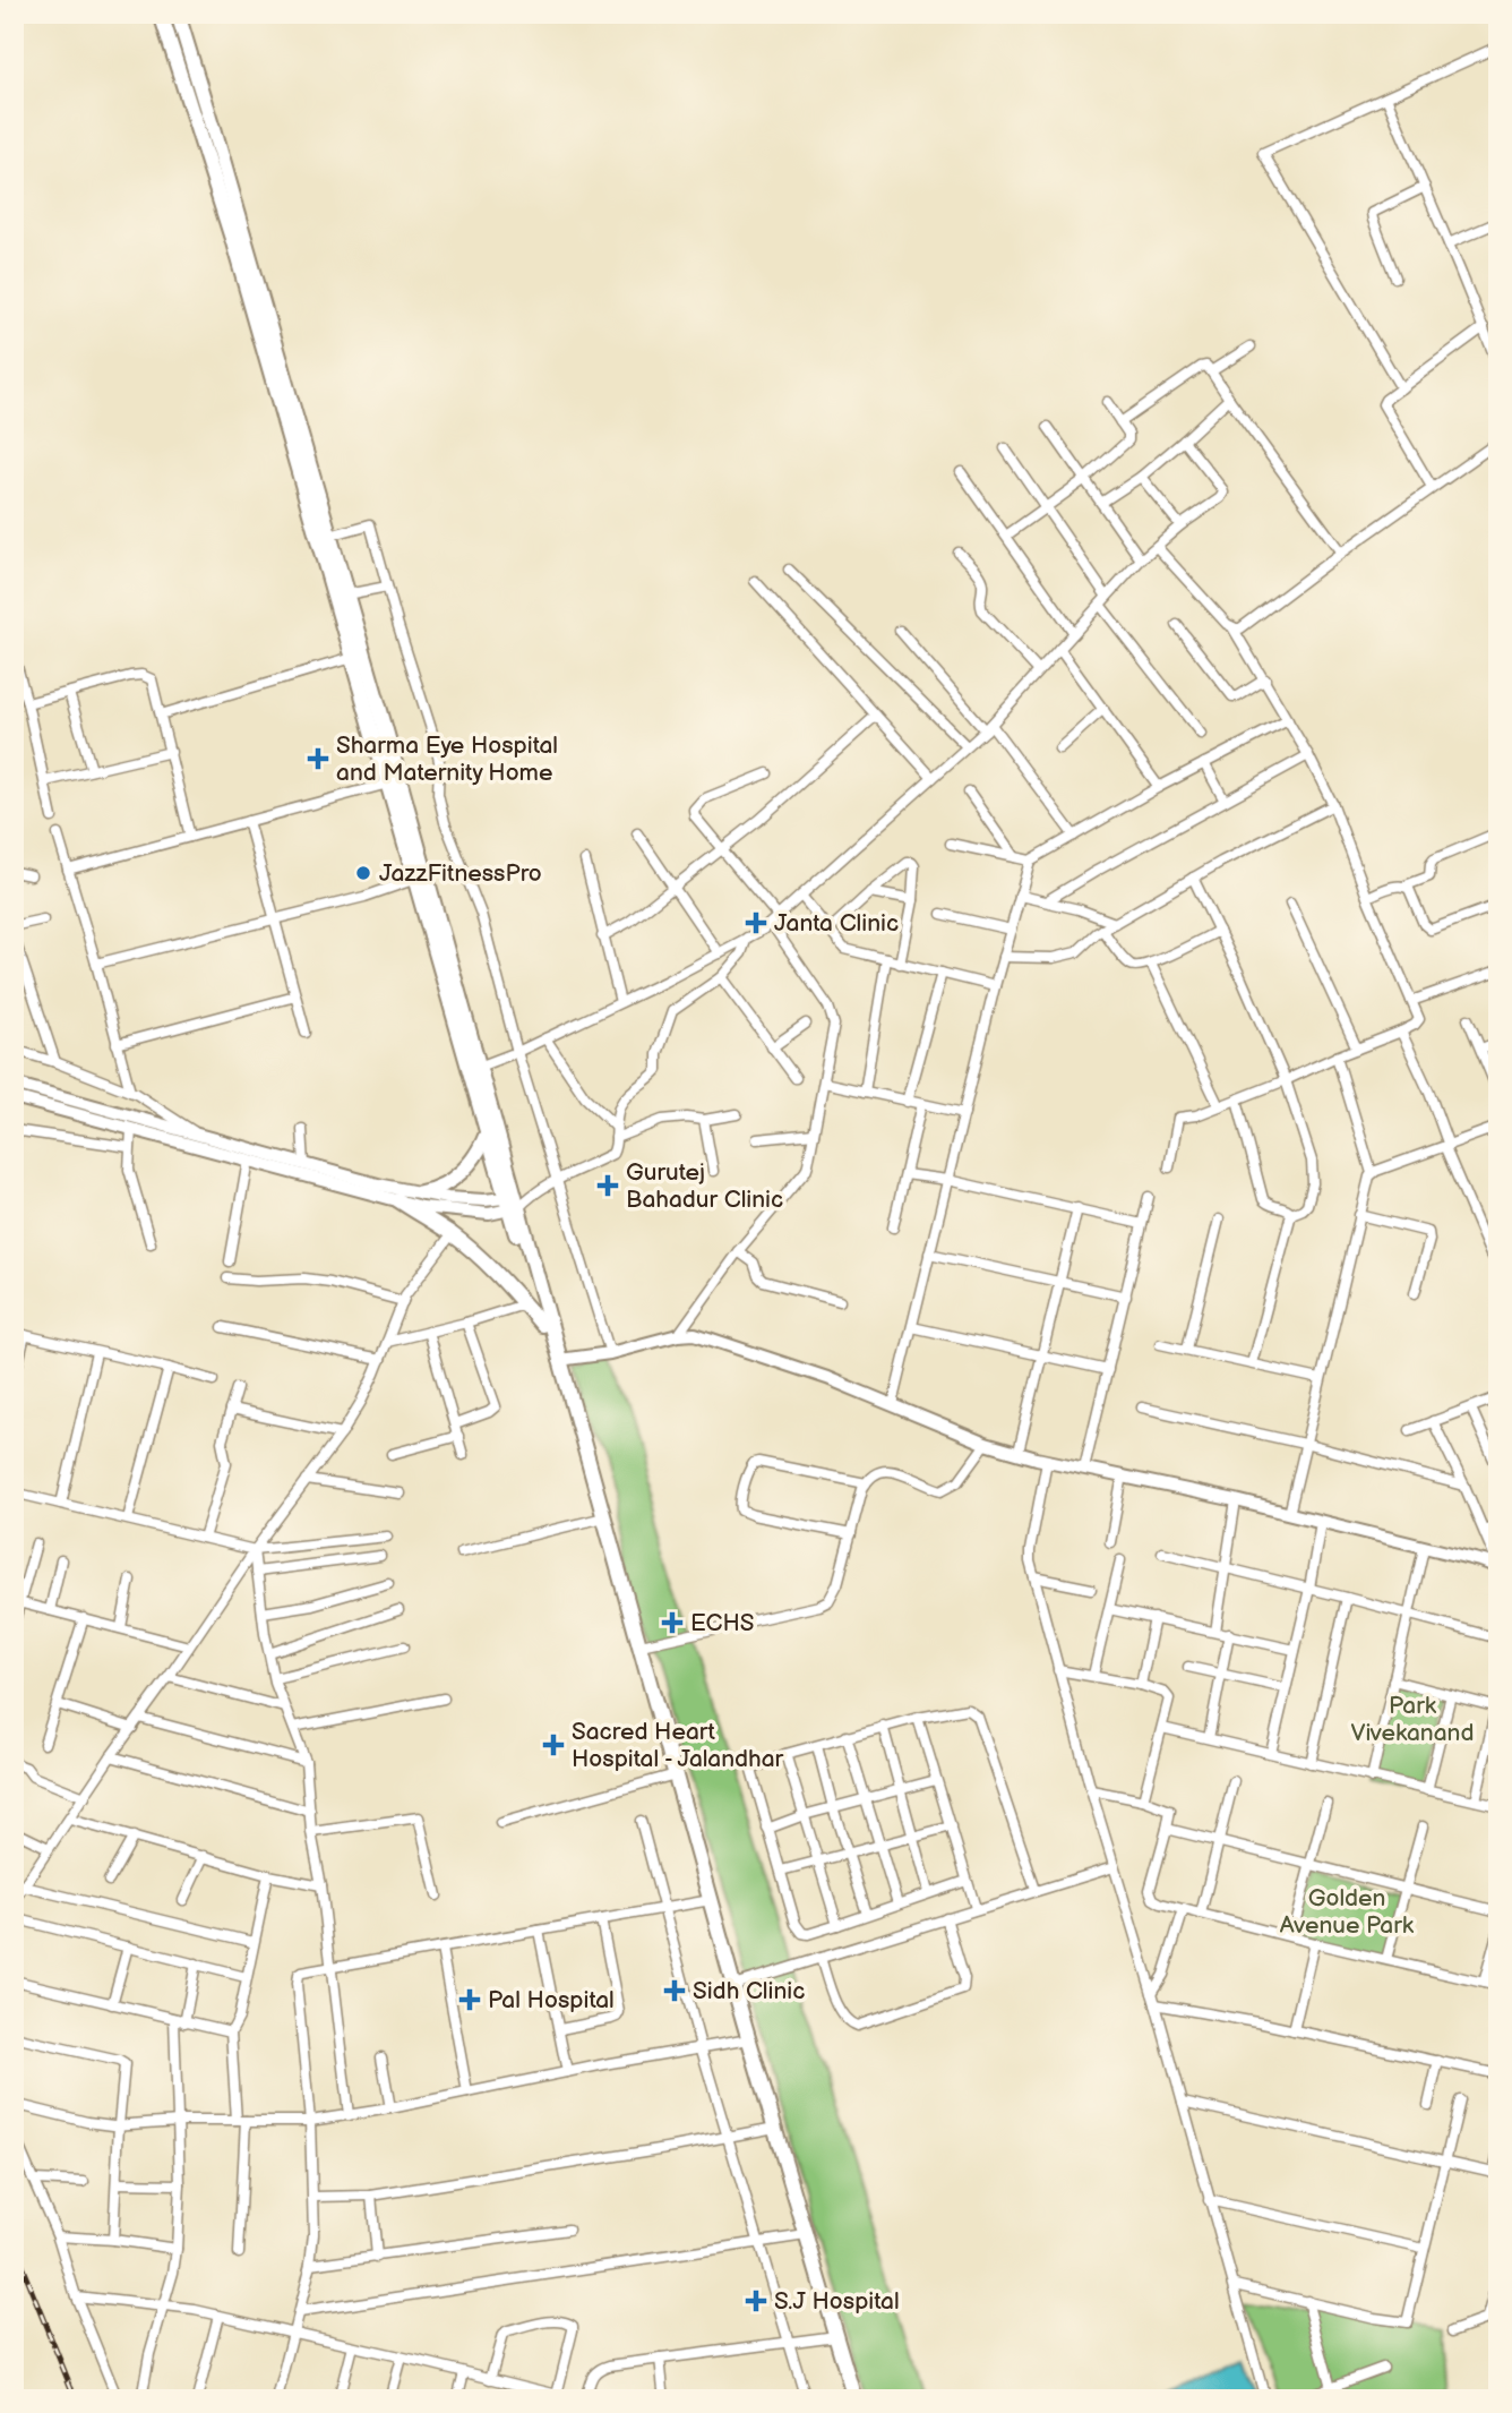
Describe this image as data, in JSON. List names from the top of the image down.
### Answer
{
  "parks": ["Park Vivekanand", "Golden Avenue Park"],
  "places": {
    "health": [
      "Sharma Eye Hospital and Maternity Home",
      "Janta Clinic",
      "Gurutej Bahadur Clinic",
      "ECHS",
      "Sacred Heart Hospital - Jalandhar",
      "Sidh Clinic",
      "Pal Hospital",
      "S.J Hospital"
    ],
    "other": ["JazzFitnessPro"]
  }
}
